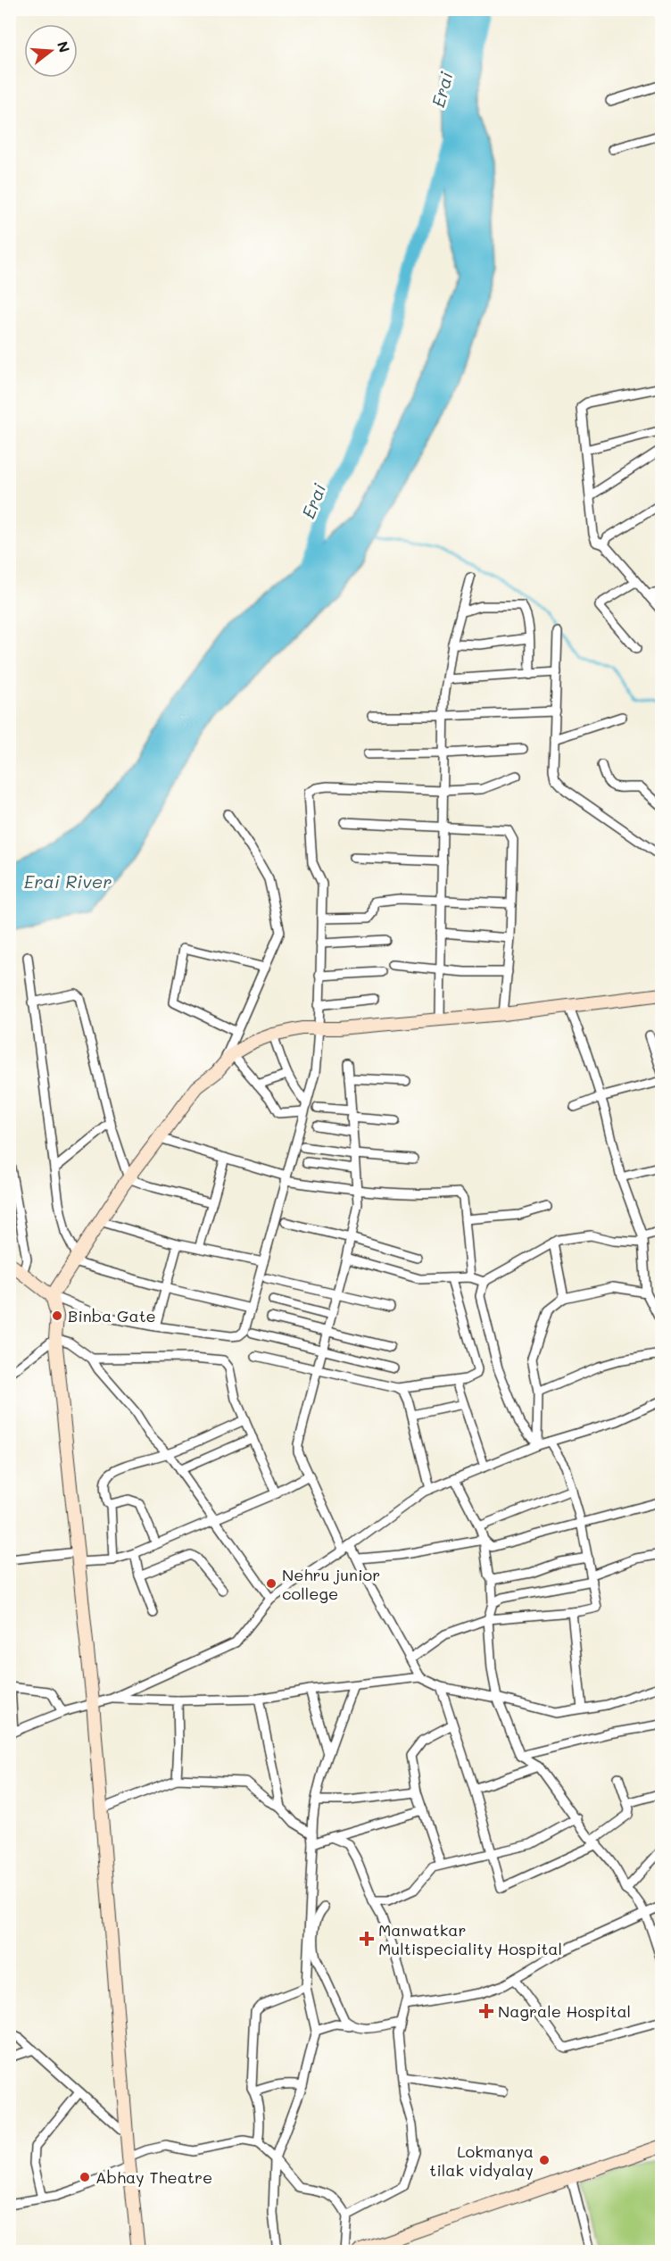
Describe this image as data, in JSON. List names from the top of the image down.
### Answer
{
  "water": ["Erai", "Erai River"],
  "places": {
    "other": [
      "Binba Gate",
      "Nehru junior college",
      "Lokmanya tilak vidyalay",
      "Abhay Theatre"
    ],
    "health": ["Manwatkar Multispeciality Hospital", "Nagrale Hospital"]
  },
  "north": "right"
}
